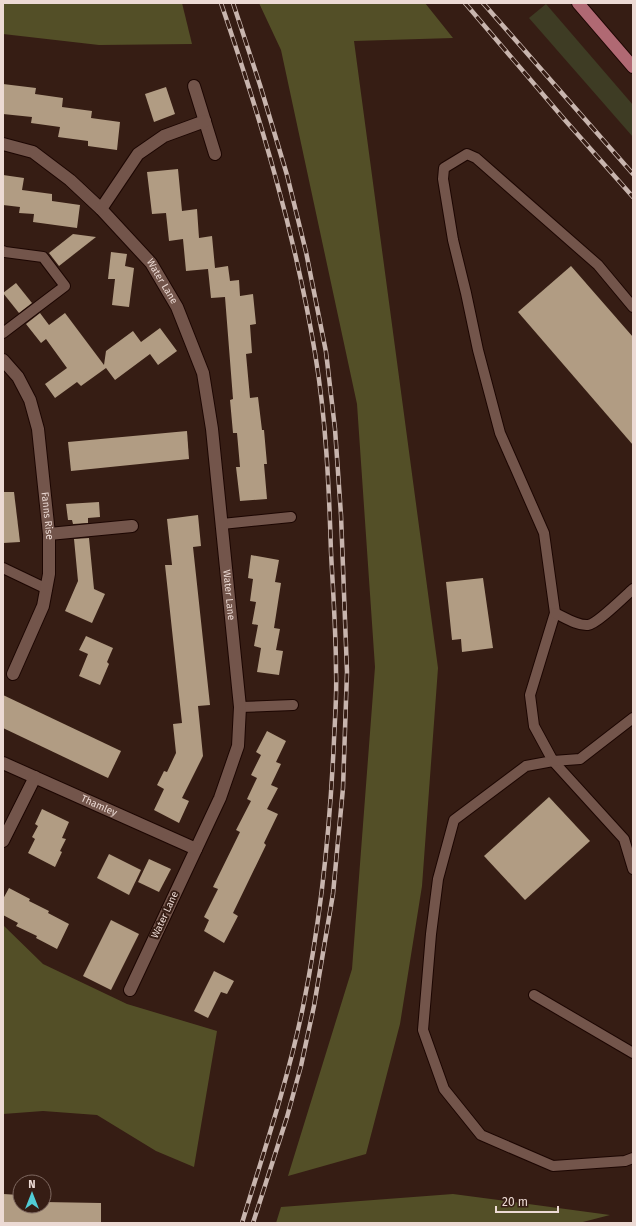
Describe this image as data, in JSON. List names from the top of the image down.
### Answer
{
  "streets": {
    "street": ["Water Lane", "Fanns Rise", "Thamley"]
  },
  "crossings": [
    ["Water Lane", "Thamley"]
  ],
  "scale_bar": "20 m",
  "north": "top"
}
